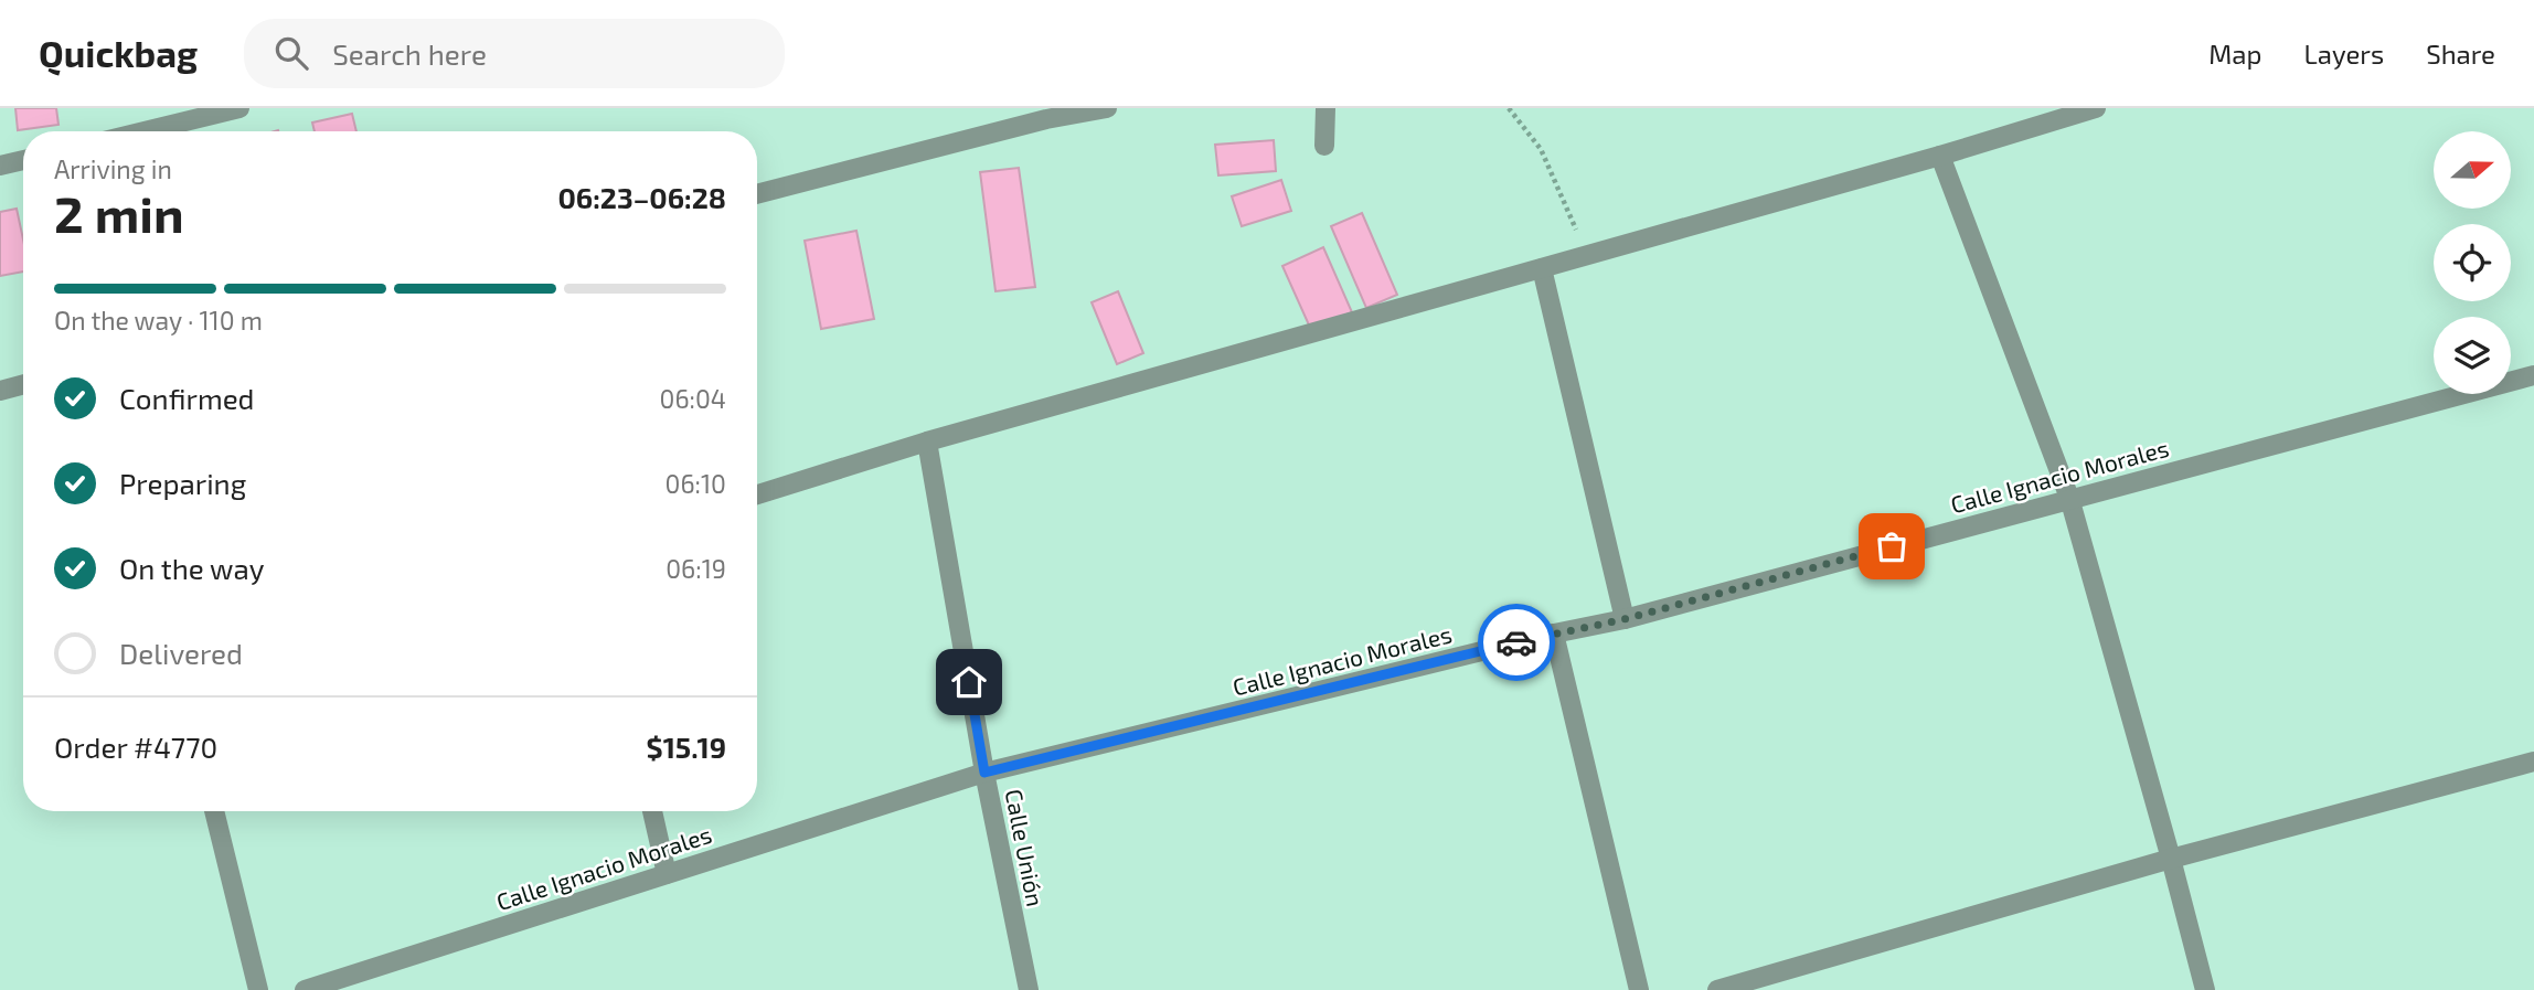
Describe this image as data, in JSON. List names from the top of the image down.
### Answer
{
  "streets": {
    "street": ["Calle Ignacio Morales", "Calle Unión"]
  },
  "crossings": [
    ["Calle Ignacio Morales", "Calle Unión"]
  ],
  "north": "right",
  "page": {
    "header": "Quickbag",
    "search": "Search here",
    "nav": ["Map", "Layers", "Share"],
    "heading": ["2 min", "Arriving in", "06:23–06:28"],
    "panel": ["Order #4770", "$15.19"],
    "bar": "On the way · 110 m",
    "list": [
      ["Confirmed", "06:04"],
      ["Preparing", "06:10"],
      ["On the way", "06:19"],
      "Delivered"
    ]
  }
}
